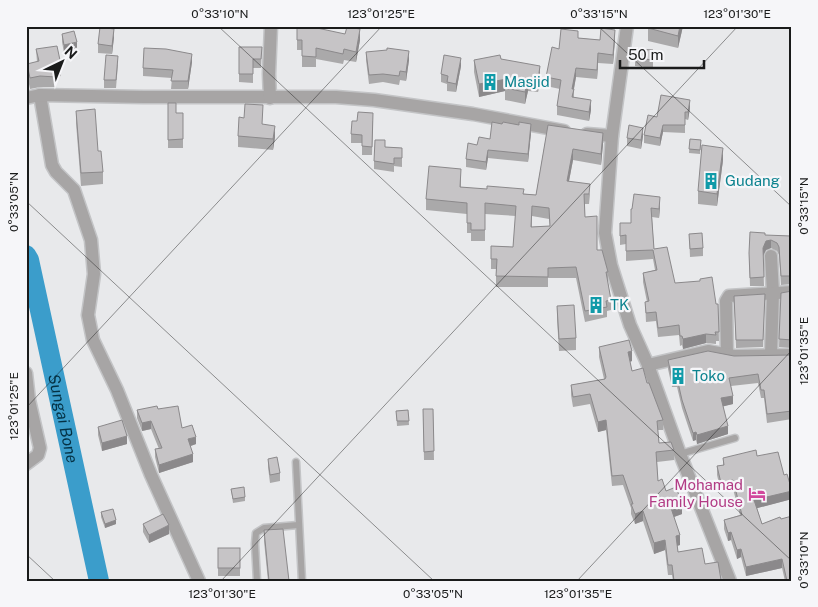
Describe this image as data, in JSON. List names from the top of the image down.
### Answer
{
  "water": ["Sungai Bone"],
  "places": {
    "building": [
      "Masjid",
      "Gudang",
      "TK",
      "Toko"
    ],
    "hotel": ["Mohamad Family House"]
  },
  "scale_bar": "50 m",
  "north": "top right",
  "coordinates": [
    "0°33'10\"N",
    "123°01'25\"E",
    "0°33'15\"N",
    "123°01'30\"E",
    "0°33'05\"N",
    "123°01'35\"E"
  ]
}
